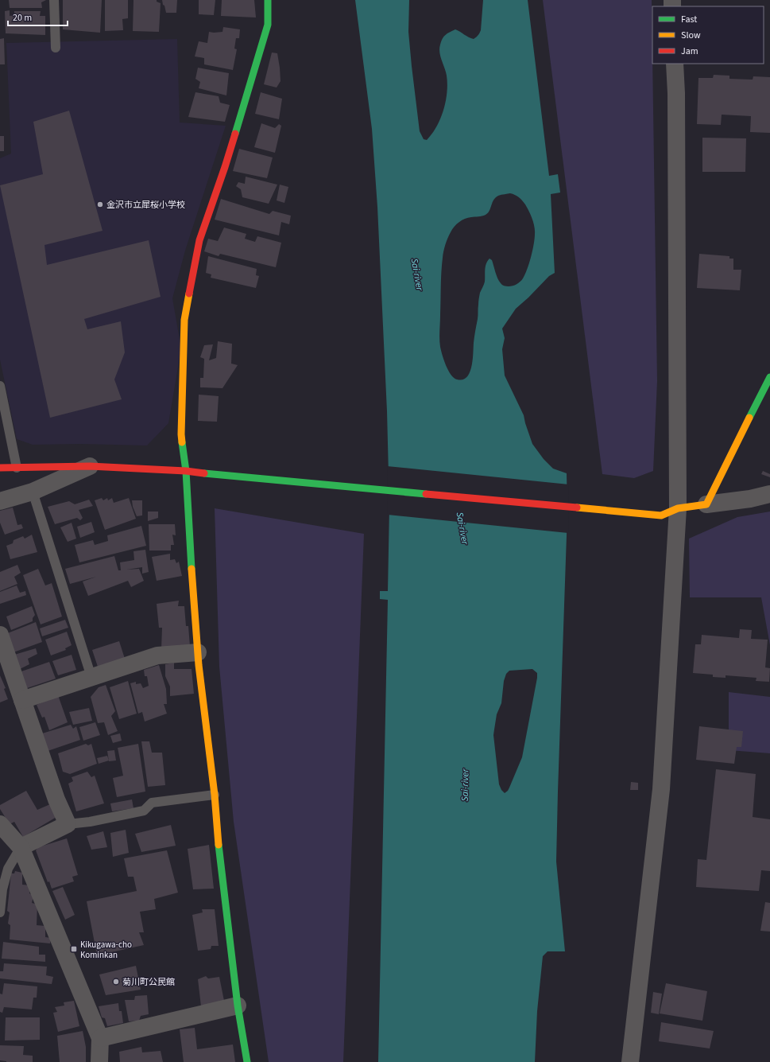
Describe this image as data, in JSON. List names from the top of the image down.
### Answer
{
  "water": ["Sai-river"],
  "places": {
    "other": ["金沢市立犀桜小学校", "菊川町公民館"],
    "transit": ["Kikugawa-cho Kominkan"]
  },
  "legend": ["Fast", "Slow", "Jam"],
  "scale_bar": "20 m"
}
